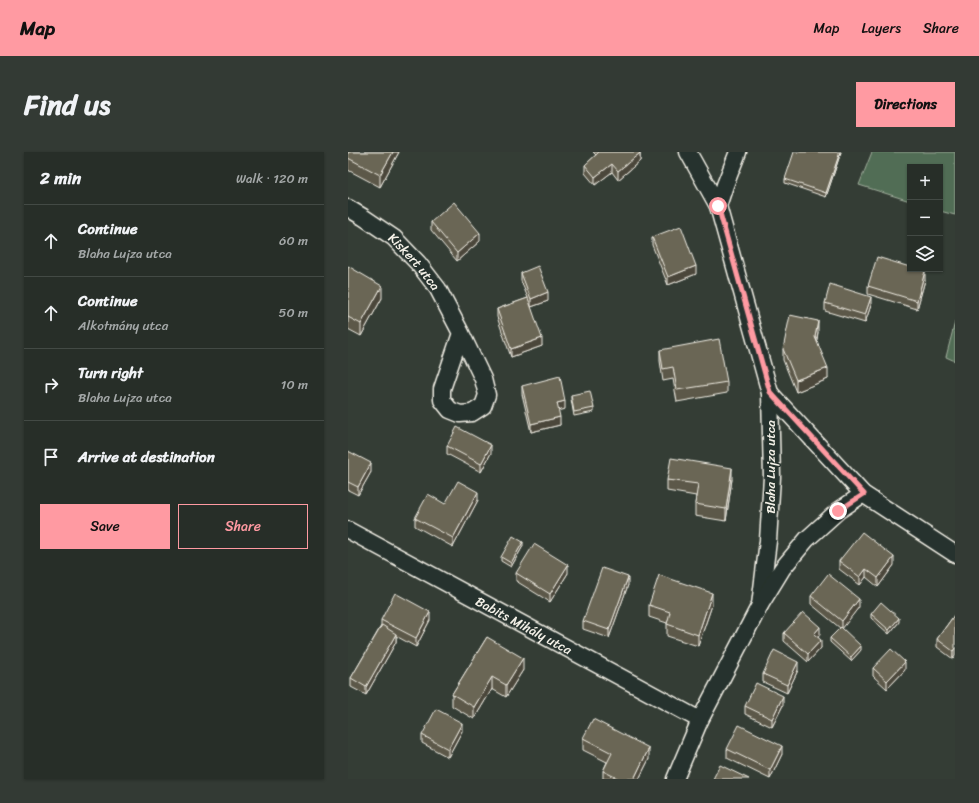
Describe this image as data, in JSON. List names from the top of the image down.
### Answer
{
  "streets": {
    "street": ["Kiskert utca", "Blaha Lujza utca", "Babits Mihály utca"]
  },
  "crossings": [
    ["Blaha Lujza utca", "Babits Mihály utca"]
  ],
  "page": {
    "header": "Map",
    "nav": ["Map", "Layers", "Share"],
    "title": "Find us",
    "buttons": [
      "Directions",
      ["Save", "Share"]
    ],
    "heading": ["2 min", "Walk · 120 m"],
    "map_buttons": ["+", "−"],
    "list": [
      ["Continue", "Blaha Lujza utca", "60 m"],
      ["Continue", "Alkotmány utca", "50 m"],
      ["Turn right", "Blaha Lujza utca", "10 m"],
      "Arrive at destination"
    ]
  }
}
